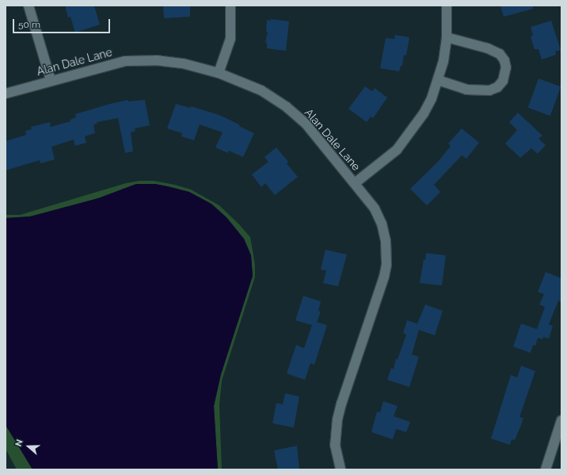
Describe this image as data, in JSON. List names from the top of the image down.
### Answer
{
  "streets": {
    "street": ["Alan Dale Lane"]
  },
  "scale_bar": "50 m",
  "north": "left"
}
